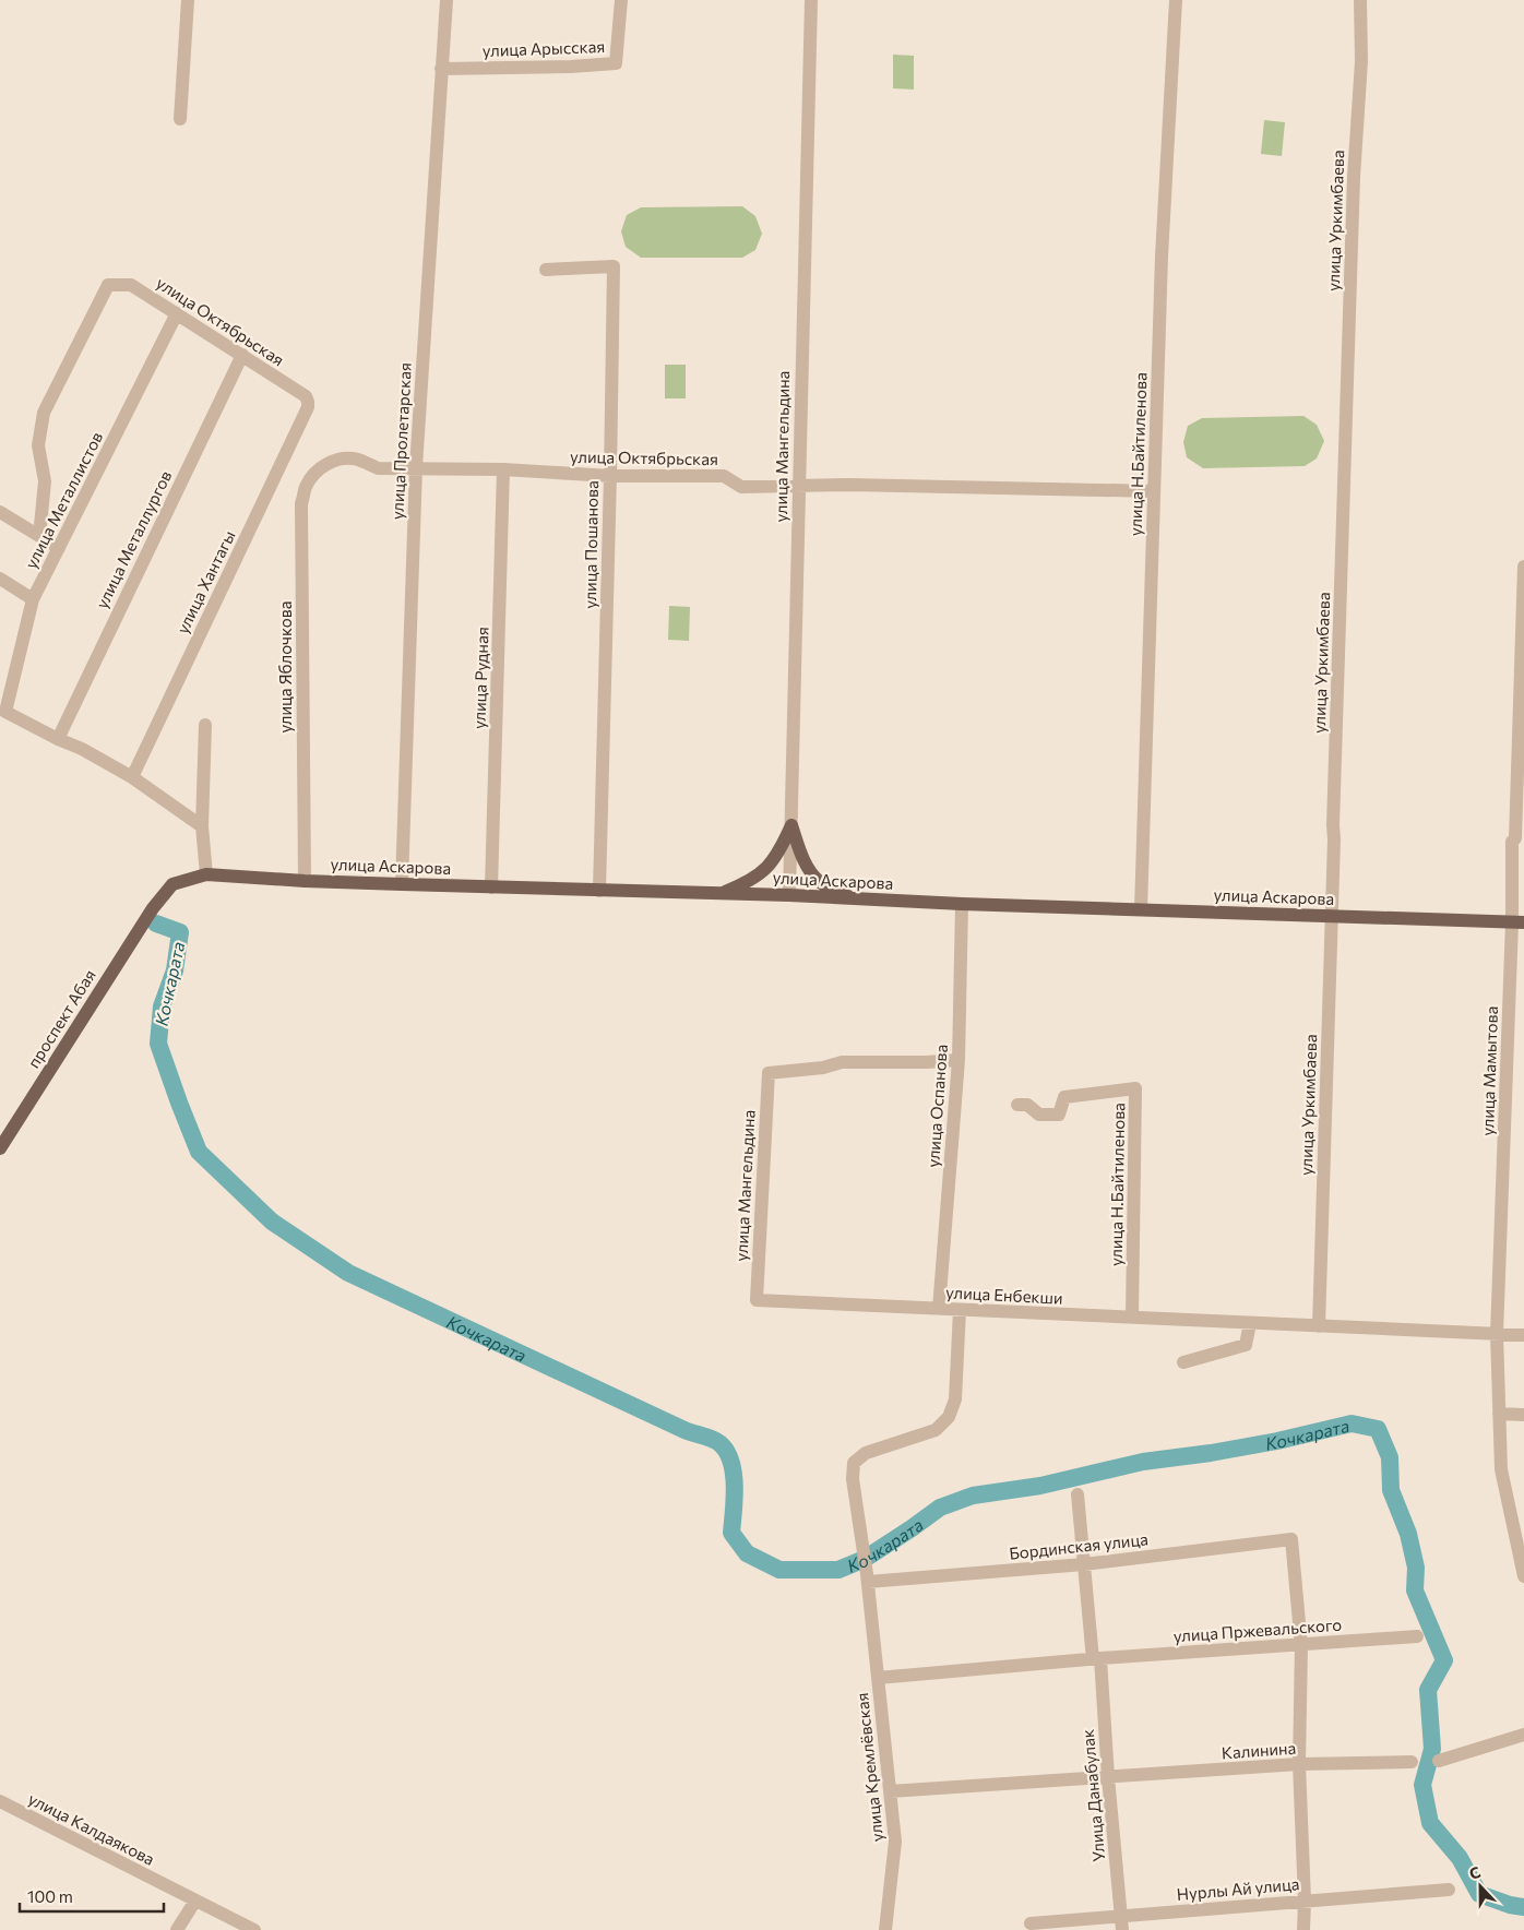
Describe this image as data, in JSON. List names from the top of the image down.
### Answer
{
  "streets": {
    "main road": ["улица Аскарова", "проспект Абая"],
    "street": [
      "улица Арысская",
      "улица Уркимбаева",
      "улица Октябрьская",
      "улица Пролетарская",
      "улица Мангельдина",
      "улица Н.Байтиленова",
      "улица Металлистов",
      "улица Металлургов",
      "улица Пошанова",
      "улица Хантагы",
      "улица Яблочкова",
      "улица Рудная",
      "улица Мамытова",
      "улица Оспанова",
      "улица Енбекши",
      "Бординская улица",
      "улица Пржевальского",
      "Калинина",
      "улица Кремлёвская",
      "Улица Данабулак",
      "улица Калдаякова",
      "Нурлы Ай улица"
    ]
  },
  "crossings": [
    ["улица Арысская", "улица Пролетарская"],
    ["улица Уркимбаева", "улица Аскарова"],
    ["улица Уркимбаева", "улица Енбекши"],
    ["улица Октябрьская", "улица Пролетарская"],
    ["улица Октябрьская", "улица Мангельдина"],
    ["улица Октябрьская", "улица Н.Байтиленова"],
    ["улица Октябрьская", "улица Металлистов"],
    ["улица Октябрьская", "улица Металлургов"],
    ["улица Октябрьская", "улица Пошанова"],
    ["улица Октябрьская", "улица Хантагы"],
    ["улица Октябрьская", "улица Яблочкова"],
    ["улица Октябрьская", "улица Рудная"],
    ["улица Пролетарская", "улица Аскарова"],
    ["улица Мангельдина", "улица Аскарова"],
    ["улица Мангельдина", "улица Оспанова"],
    ["улица Мангельдина", "улица Енбекши"],
    ["улица Н.Байтиленова", "улица Аскарова"],
    ["улица Н.Байтиленова", "улица Енбекши"],
    ["улица Металлистов", "улица Металлургов"],
    ["улица Пошанова", "улица Аскарова"],
    ["улица Яблочкова", "улица Аскарова"],
    ["улица Рудная", "улица Аскарова"],
    ["улица Аскарова", "проспект Абая"],
    ["улица Аскарова", "улица Мамытова"],
    ["улица Аскарова", "улица Оспанова"],
    ["улица Мамытова", "улица Енбекши"],
    ["улица Оспанова", "улица Енбекши"],
    ["улица Енбекши", "улица Кремлёвская"],
    ["Бординская улица", "улица Пржевальского"],
    ["Бординская улица", "улица Кремлёвская"],
    ["Бординская улица", "Улица Данабулак"],
    ["улица Пржевальского", "улица Кремлёвская"],
    ["улица Пржевальского", "Улица Данабулак"],
    ["Калинина", "улица Кремлёвская"],
    ["Калинина", "Улица Данабулак"],
    ["Улица Данабулак", "Нурлы Ай улица"]
  ],
  "water": ["Кочкарата"],
  "scale_bar": "100 m",
  "north": "top"
}
